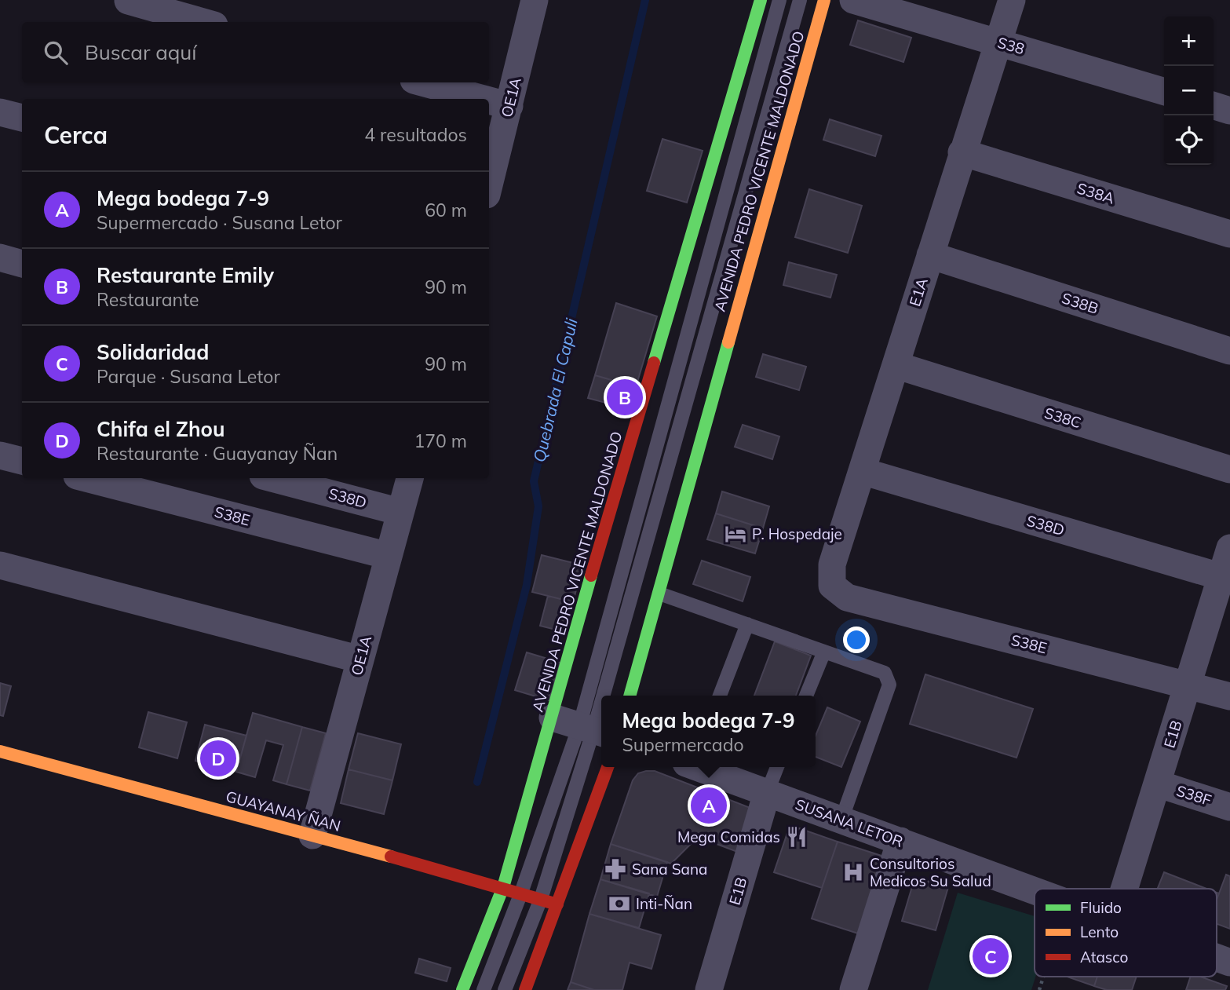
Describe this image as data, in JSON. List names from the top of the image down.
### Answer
{
  "streets": {
    "main road": ["AVENIDA PEDRO VICENTE MALDONADO", "GUAYANAY ÑAN"],
    "street": [
      "S38",
      "OE1A",
      "S38A",
      "E1A",
      "S38B",
      "S38C",
      "S38D",
      "S38E",
      "E1B",
      "S38F",
      "SUSANA LETOR"
    ]
  },
  "crossings": [
    ["S38", "E1A"],
    ["OE1A", "S38D"],
    ["OE1A", "S38E"],
    ["OE1A", "GUAYANAY ÑAN"],
    ["AVENIDA PEDRO VICENTE MALDONADO", "GUAYANAY ÑAN"],
    ["S38A", "E1A"],
    ["E1A", "S38B"],
    ["E1A", "S38C"],
    ["E1A", "S38D"],
    ["E1A", "S38E"],
    ["S38D", "E1B"],
    ["S38E", "E1B"],
    ["E1B", "S38F"],
    ["E1B", "SUSANA LETOR"]
  ],
  "water": ["Quebrada El Capuli"],
  "places": {
    "hotel": ["P. Hospedaje"],
    "restaurant": ["Mega Comidas"],
    "pharmacy": ["Sana Sana"],
    "hospital": ["Consultorios Medicos Su Salud"],
    "bank": ["Inti-Ñan"]
  },
  "legend": ["Fluido", "Lento", "Atasco"],
  "page": {
    "map_buttons": ["+", "−"],
    "search": "Buscar aquí",
    "heading": ["Cerca", "4 resultados"],
    "list": [
      {
        "mark": "A",
        "name": "Mega bodega 7-9",
        "note": "Supermercado · Susana Letor",
        "value": "60 m"
      },
      {
        "mark": "B",
        "name": "Restaurante Emily",
        "note": "Restaurante",
        "value": "90 m"
      },
      {
        "mark": "C",
        "name": "Solidaridad",
        "note": "Parque · Susana Letor",
        "value": "90 m"
      },
      {
        "mark": "D",
        "name": "Chifa el Zhou",
        "note": "Restaurante · Guayanay Ñan",
        "value": "170 m"
      }
    ],
    "pins": [
      "B",
      "D",
      "A",
      "C"
    ],
    "popup": ["Mega bodega 7-9", "Supermercado"]
  }
}
